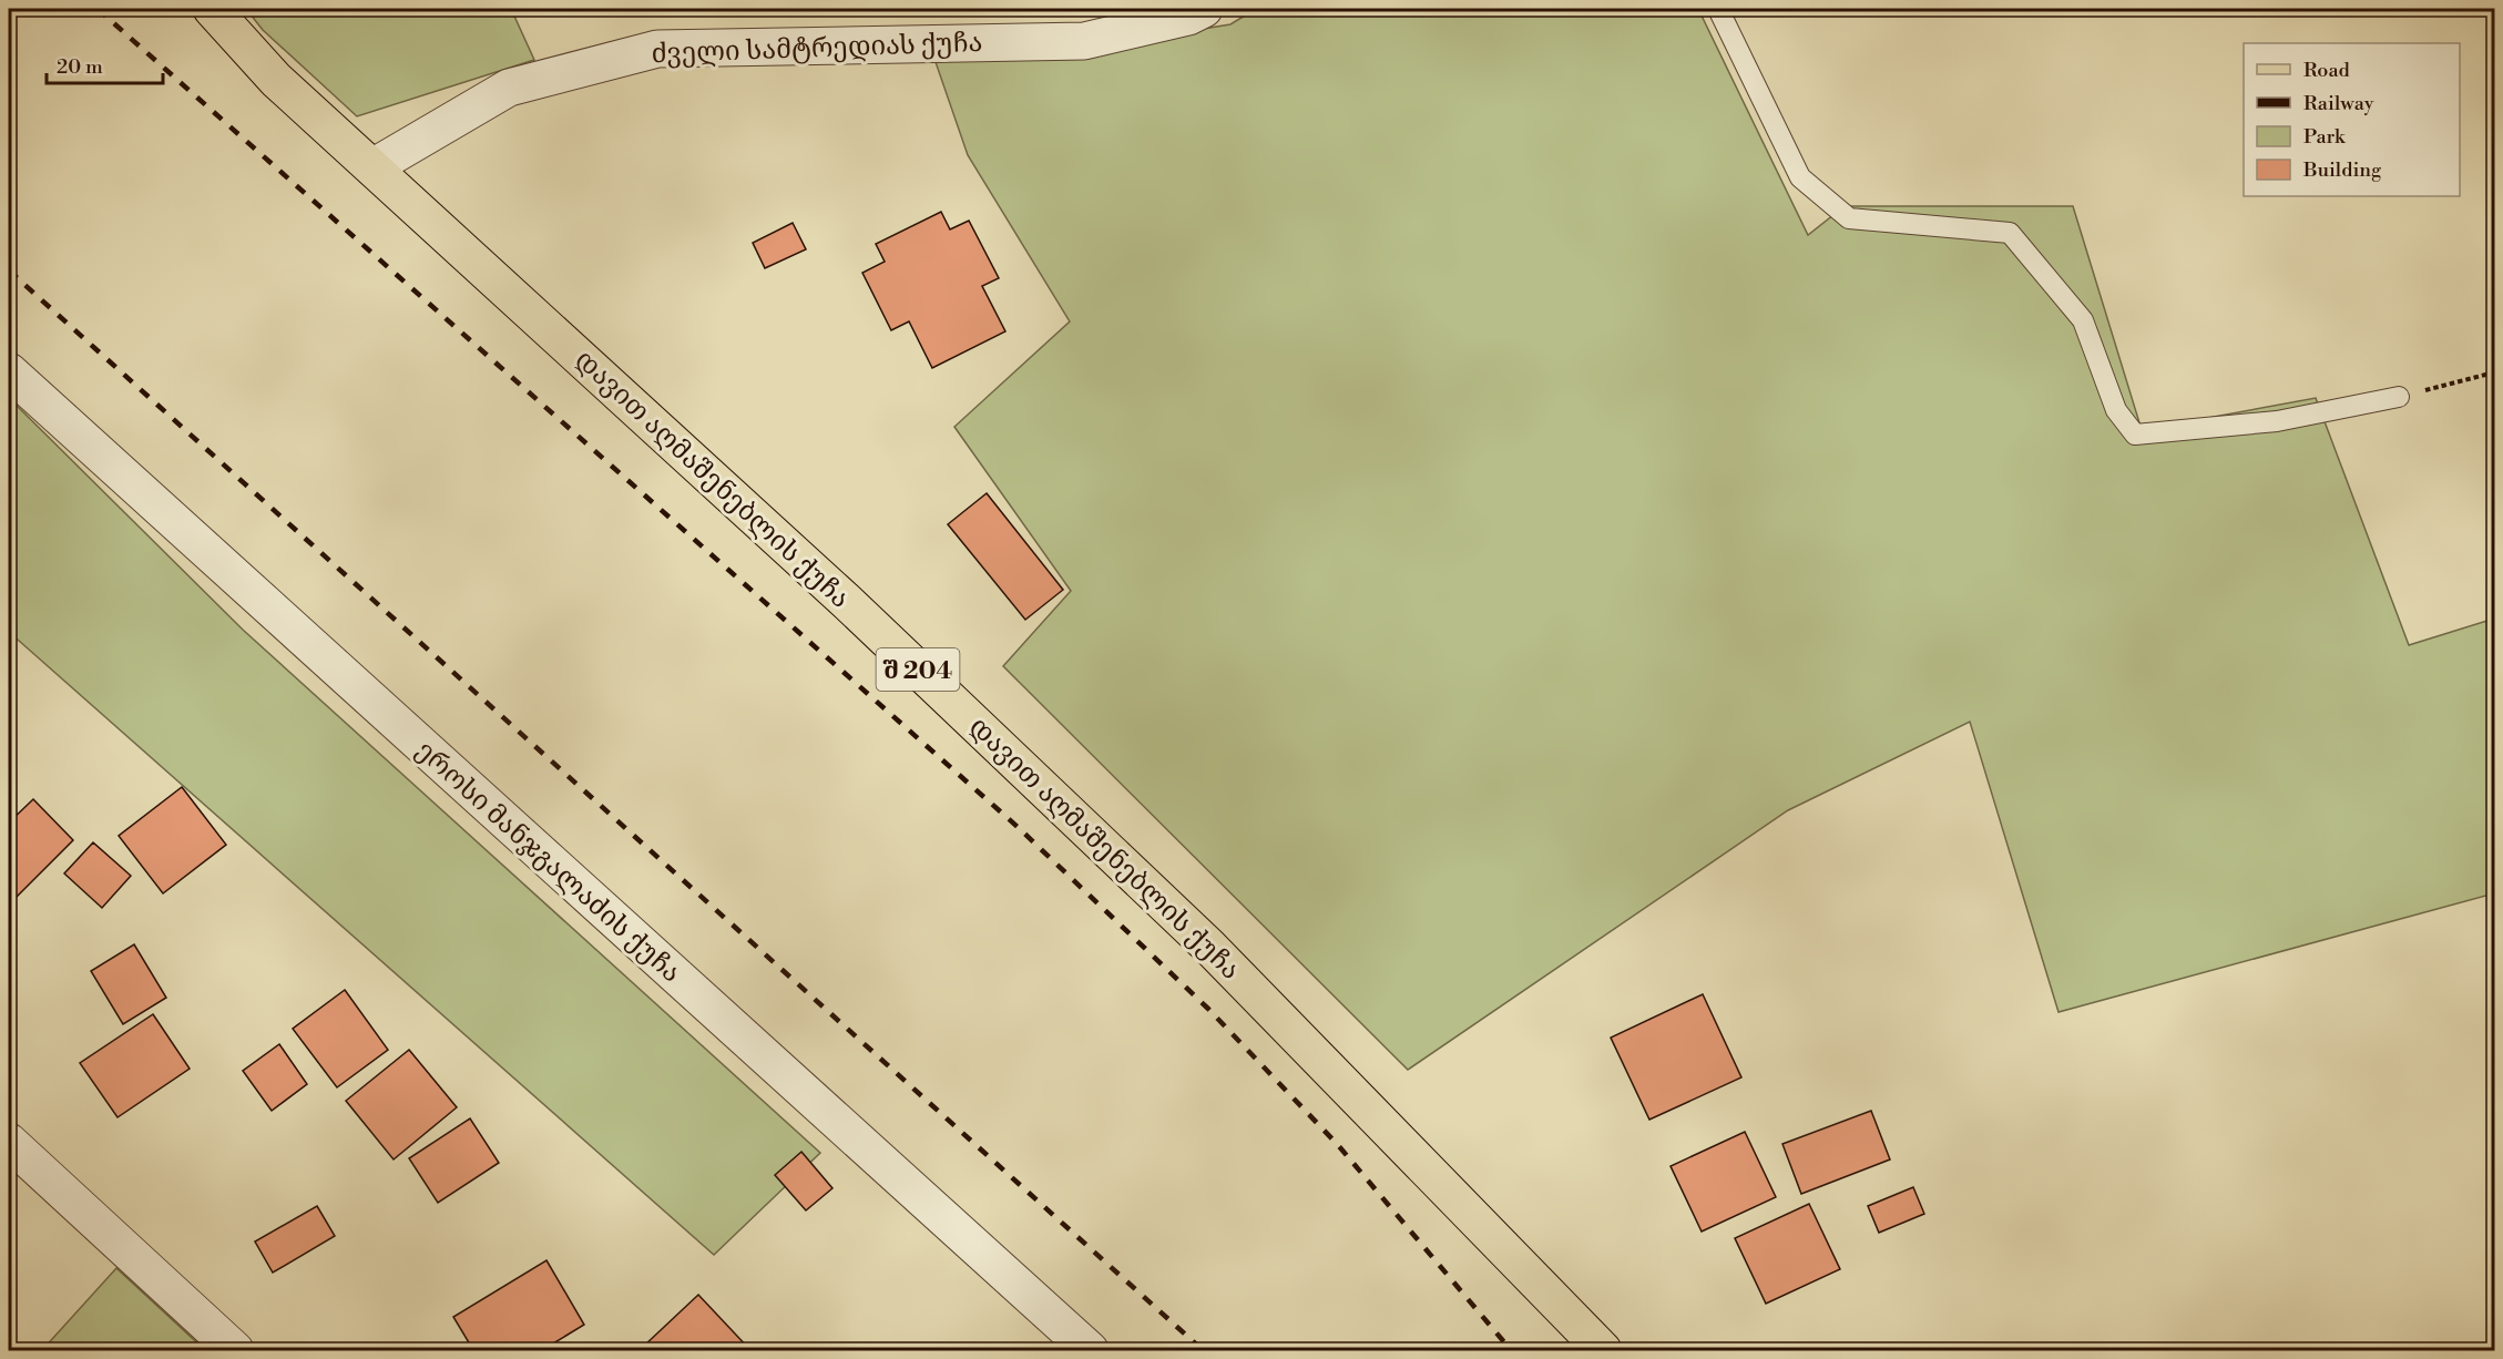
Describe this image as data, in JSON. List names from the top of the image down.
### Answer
{
  "streets": {
    "main road": ["დავით აღმაშენებლის ქუჩა", "შ 204"],
    "street": ["ძველი სამტრედიას ქუჩა", "ეროსი მანჯგალაძის ქუჩა"]
  },
  "crossings": [
    ["ძველი სამტრედიას ქუჩა", "დავით აღმაშენებლის ქუჩა"]
  ],
  "legend": [
    "Road",
    "Railway",
    "Park",
    "Building"
  ],
  "scale_bar": "20 m"
}
